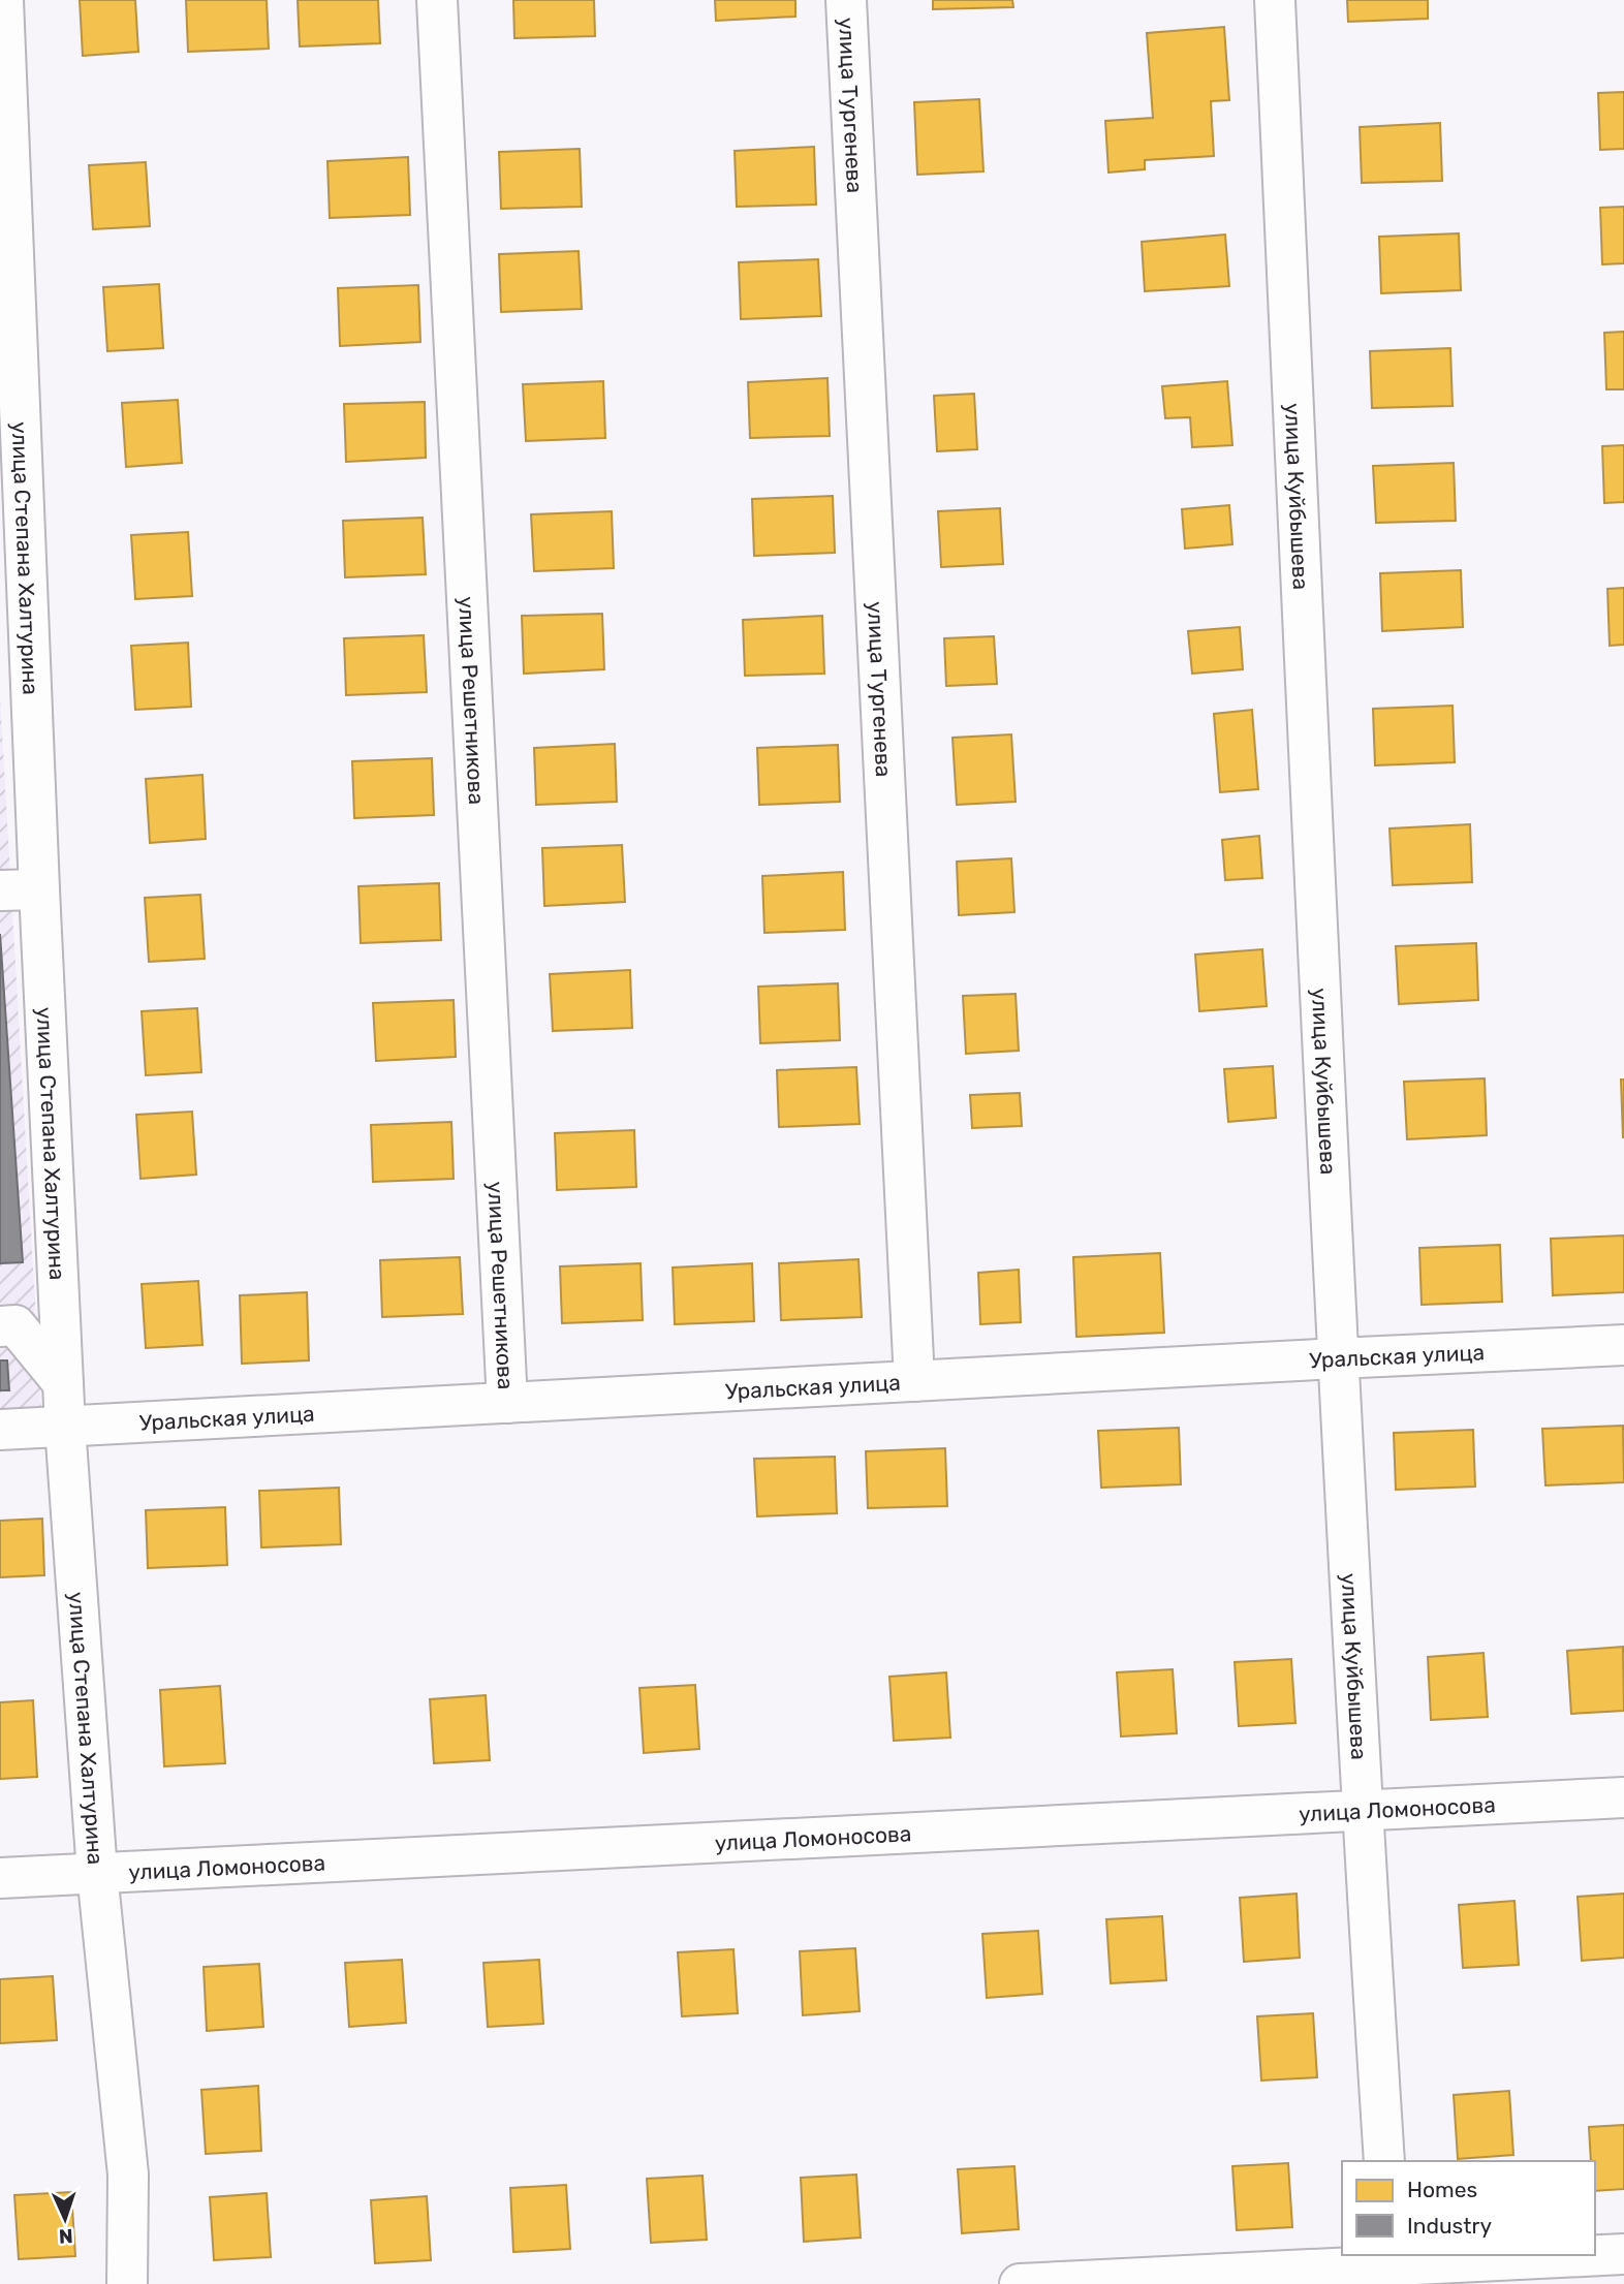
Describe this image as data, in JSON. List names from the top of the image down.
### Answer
{
  "streets": {
    "street": [
      "улица Тургенева",
      "улица Куйбышева",
      "улица Степана Халтурина",
      "улица Решетникова",
      "Уральская улица",
      "улица Ломоносова"
    ]
  },
  "crossings": [
    ["улица Тургенева", "Уральская улица"],
    ["улица Куйбышева", "Уральская улица"],
    ["улица Куйбышева", "улица Ломоносова"],
    ["улица Степана Халтурина", "Уральская улица"],
    ["улица Степана Халтурина", "улица Ломоносова"],
    ["улица Решетникова", "Уральская улица"]
  ],
  "legend": ["Homes", "Industry"],
  "north": "bottom"
}
